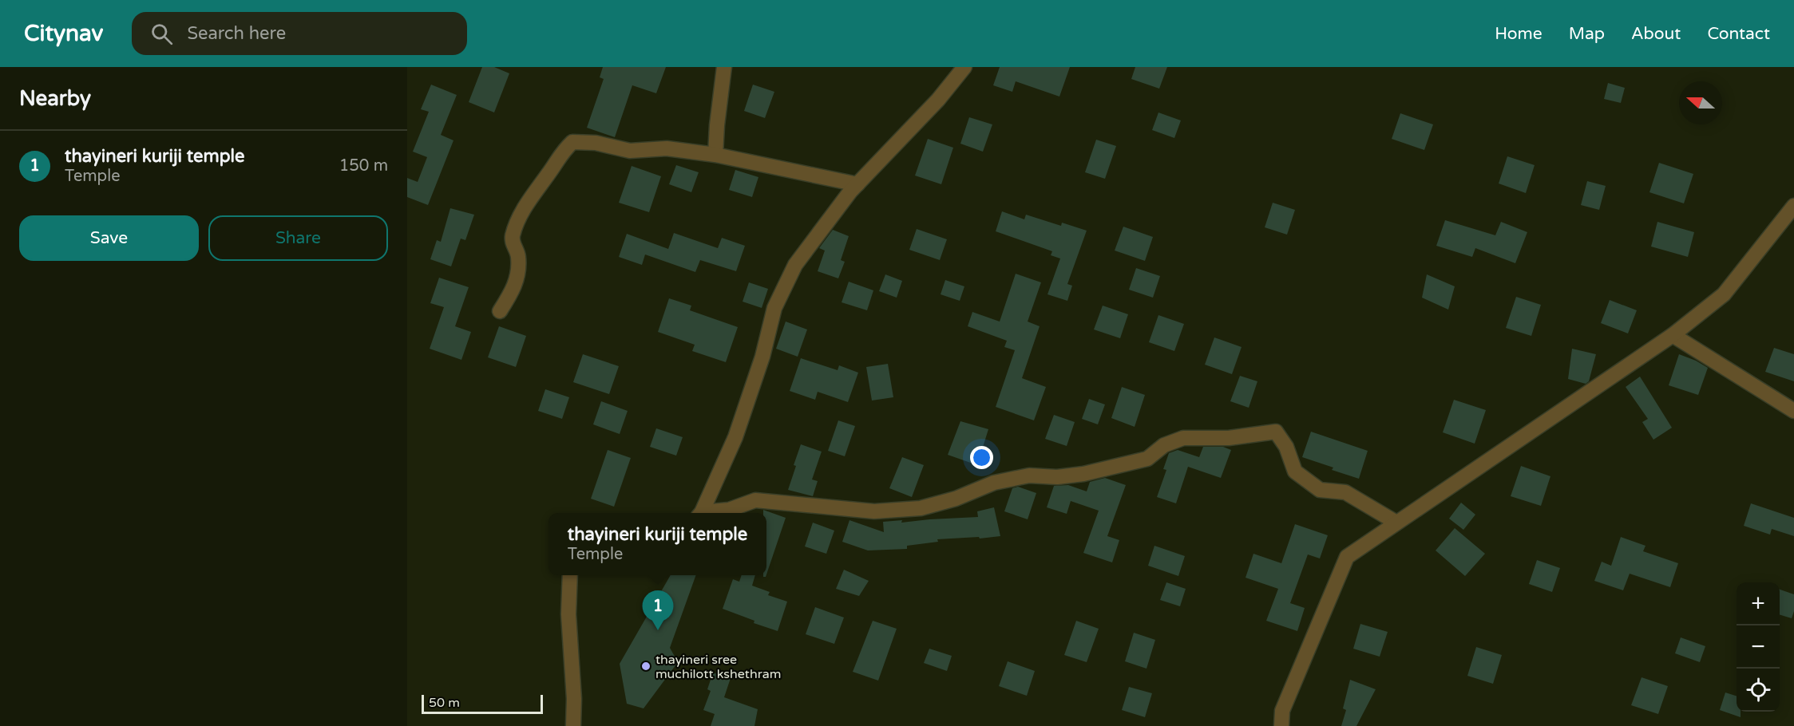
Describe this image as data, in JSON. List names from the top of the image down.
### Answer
{
  "places": ["thayineri sree muchilott kshethram"],
  "scale_bar": "50 m",
  "north": "left",
  "page": {
    "header": "Citynav",
    "search": "Search here",
    "nav": [
      "Home",
      "Map",
      "About",
      "Contact"
    ],
    "heading": "Nearby",
    "list": [
      {
        "mark": "1",
        "name": "thayineri kuriji temple",
        "note": "Temple",
        "value": "150 m"
      }
    ],
    "buttons": ["Save", "Share"],
    "popup": ["thayineri kuriji temple", "Temple"],
    "map_buttons": ["+", "−"],
    "pins": "1",
    "scale": "50 m"
  }
}
